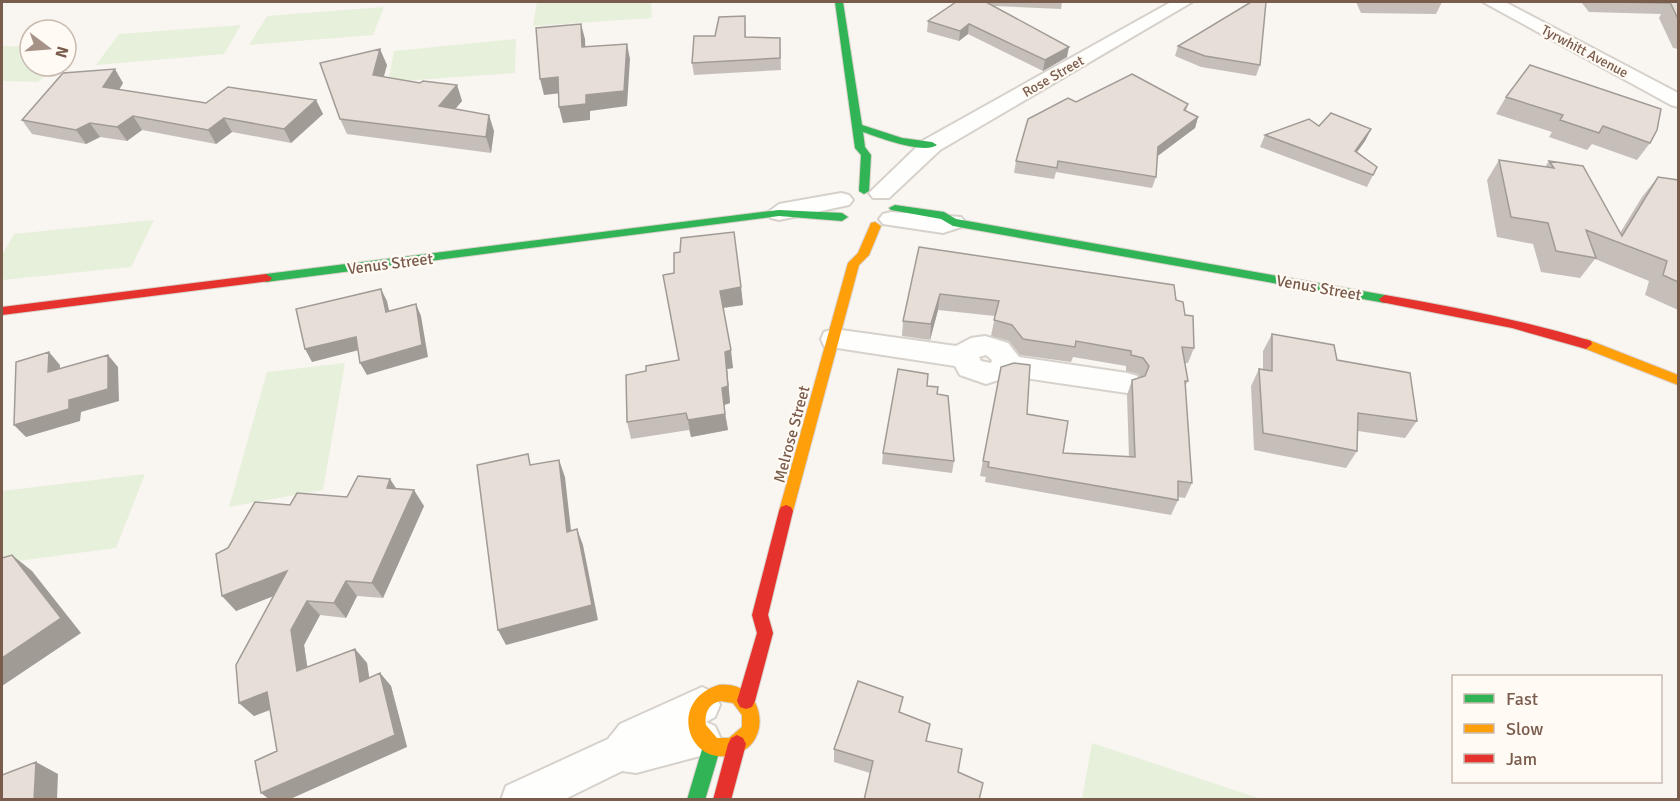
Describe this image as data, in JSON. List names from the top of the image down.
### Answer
{
  "streets": {
    "street": [
      "Tyrwhitt Avenue",
      "Rose Street",
      "Venus Street",
      "Melrose Street"
    ]
  },
  "crossings": [
    ["Rose Street", "Venus Street"],
    ["Rose Street", "Melrose Street"],
    ["Venus Street", "Melrose Street"]
  ],
  "legend": ["Fast", "Slow", "Jam"],
  "north": "right"
}
